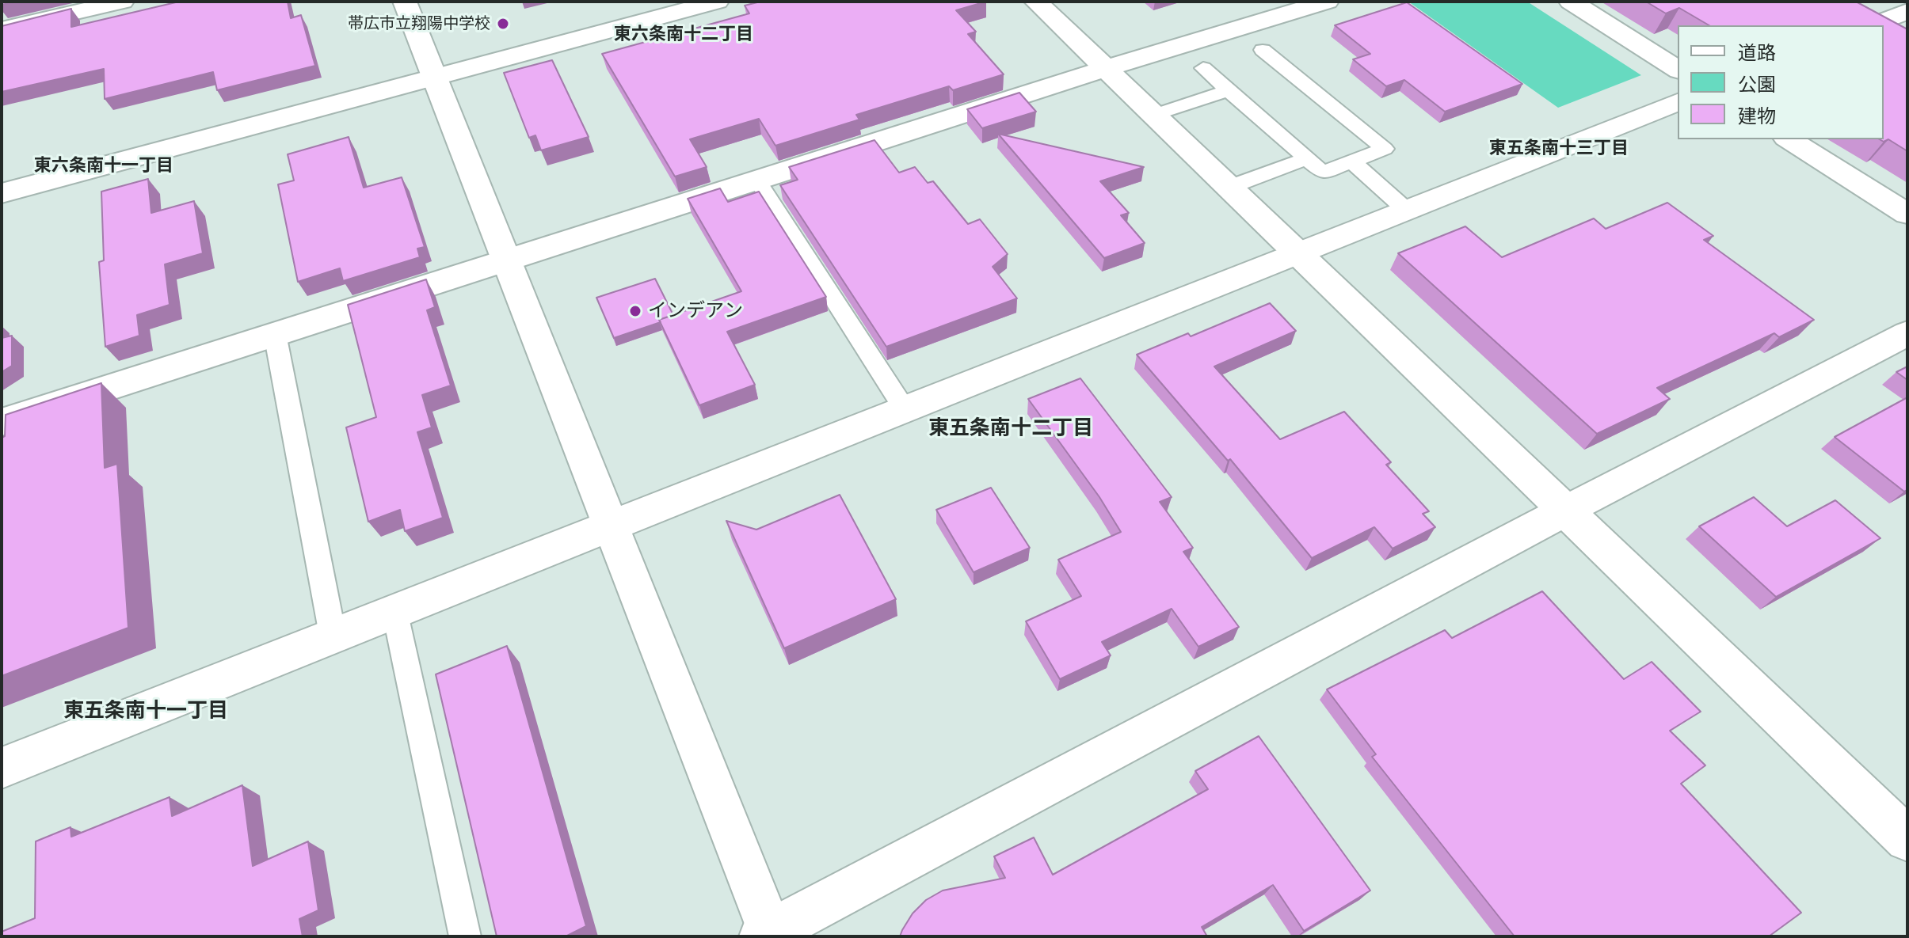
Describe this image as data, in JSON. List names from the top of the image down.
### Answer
{
  "districts": [
    "東六条南十二丁目",
    "東五条南十三丁目",
    "東六条南十一丁目",
    "東五条南十二丁目",
    "東五条南十一丁目"
  ],
  "places": ["帯広市立翔陽中学校", "インデアン"],
  "legend": ["道路", "公園", "建物"]
}
